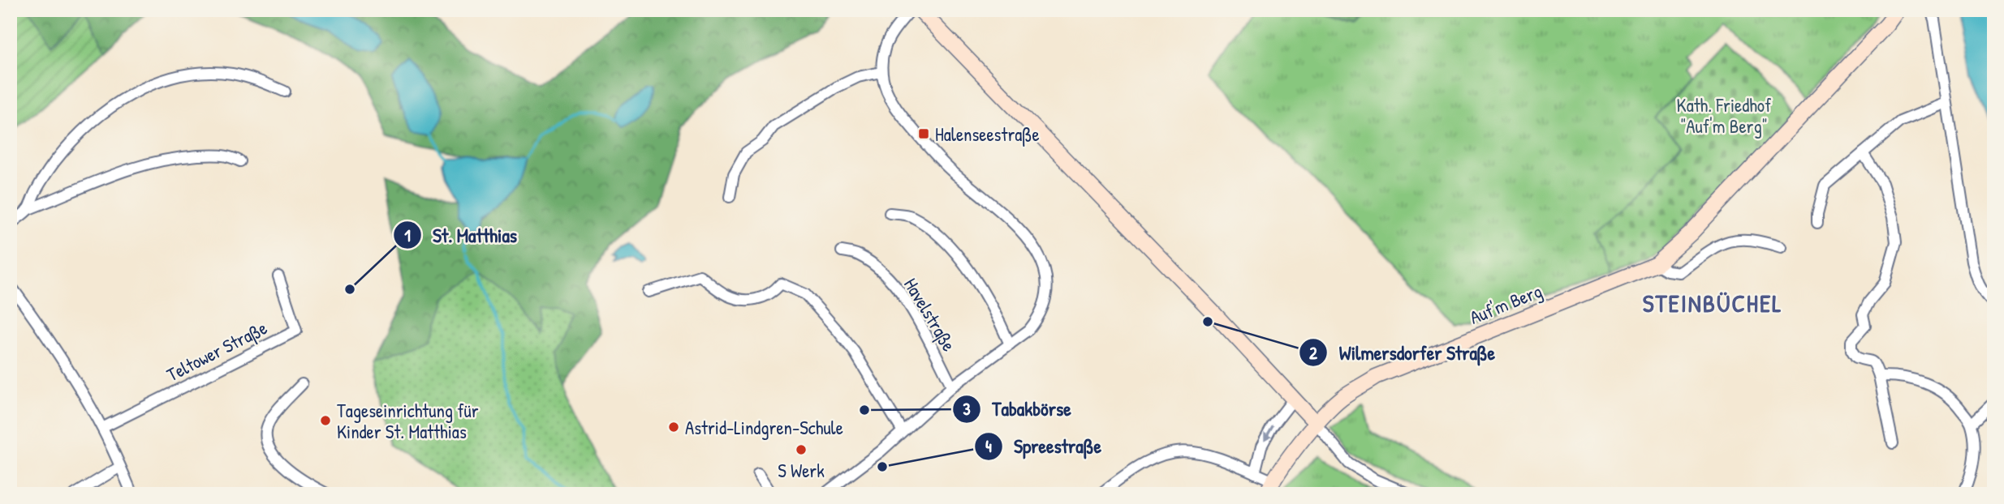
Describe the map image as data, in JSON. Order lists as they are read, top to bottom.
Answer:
{
  "streets": {
    "street": ["Auf'm Berg", "Havelstraße", "Teltower Straße"]
  },
  "districts": ["STEINBÜCHEL"],
  "parks": ["Kath. Friedhof \"Auf'm Berg\""],
  "places": {
    "transit": ["Halenseestraße"],
    "other": [
      "St. Matthias",
      "Wilmersdorfer Straße",
      "Tabakbörse",
      "Tageseinrichtung für Kinder St. Matthias",
      "Astrid-Lindgren-Schule",
      "S Werk",
      "Spreestraße"
    ]
  }
}
